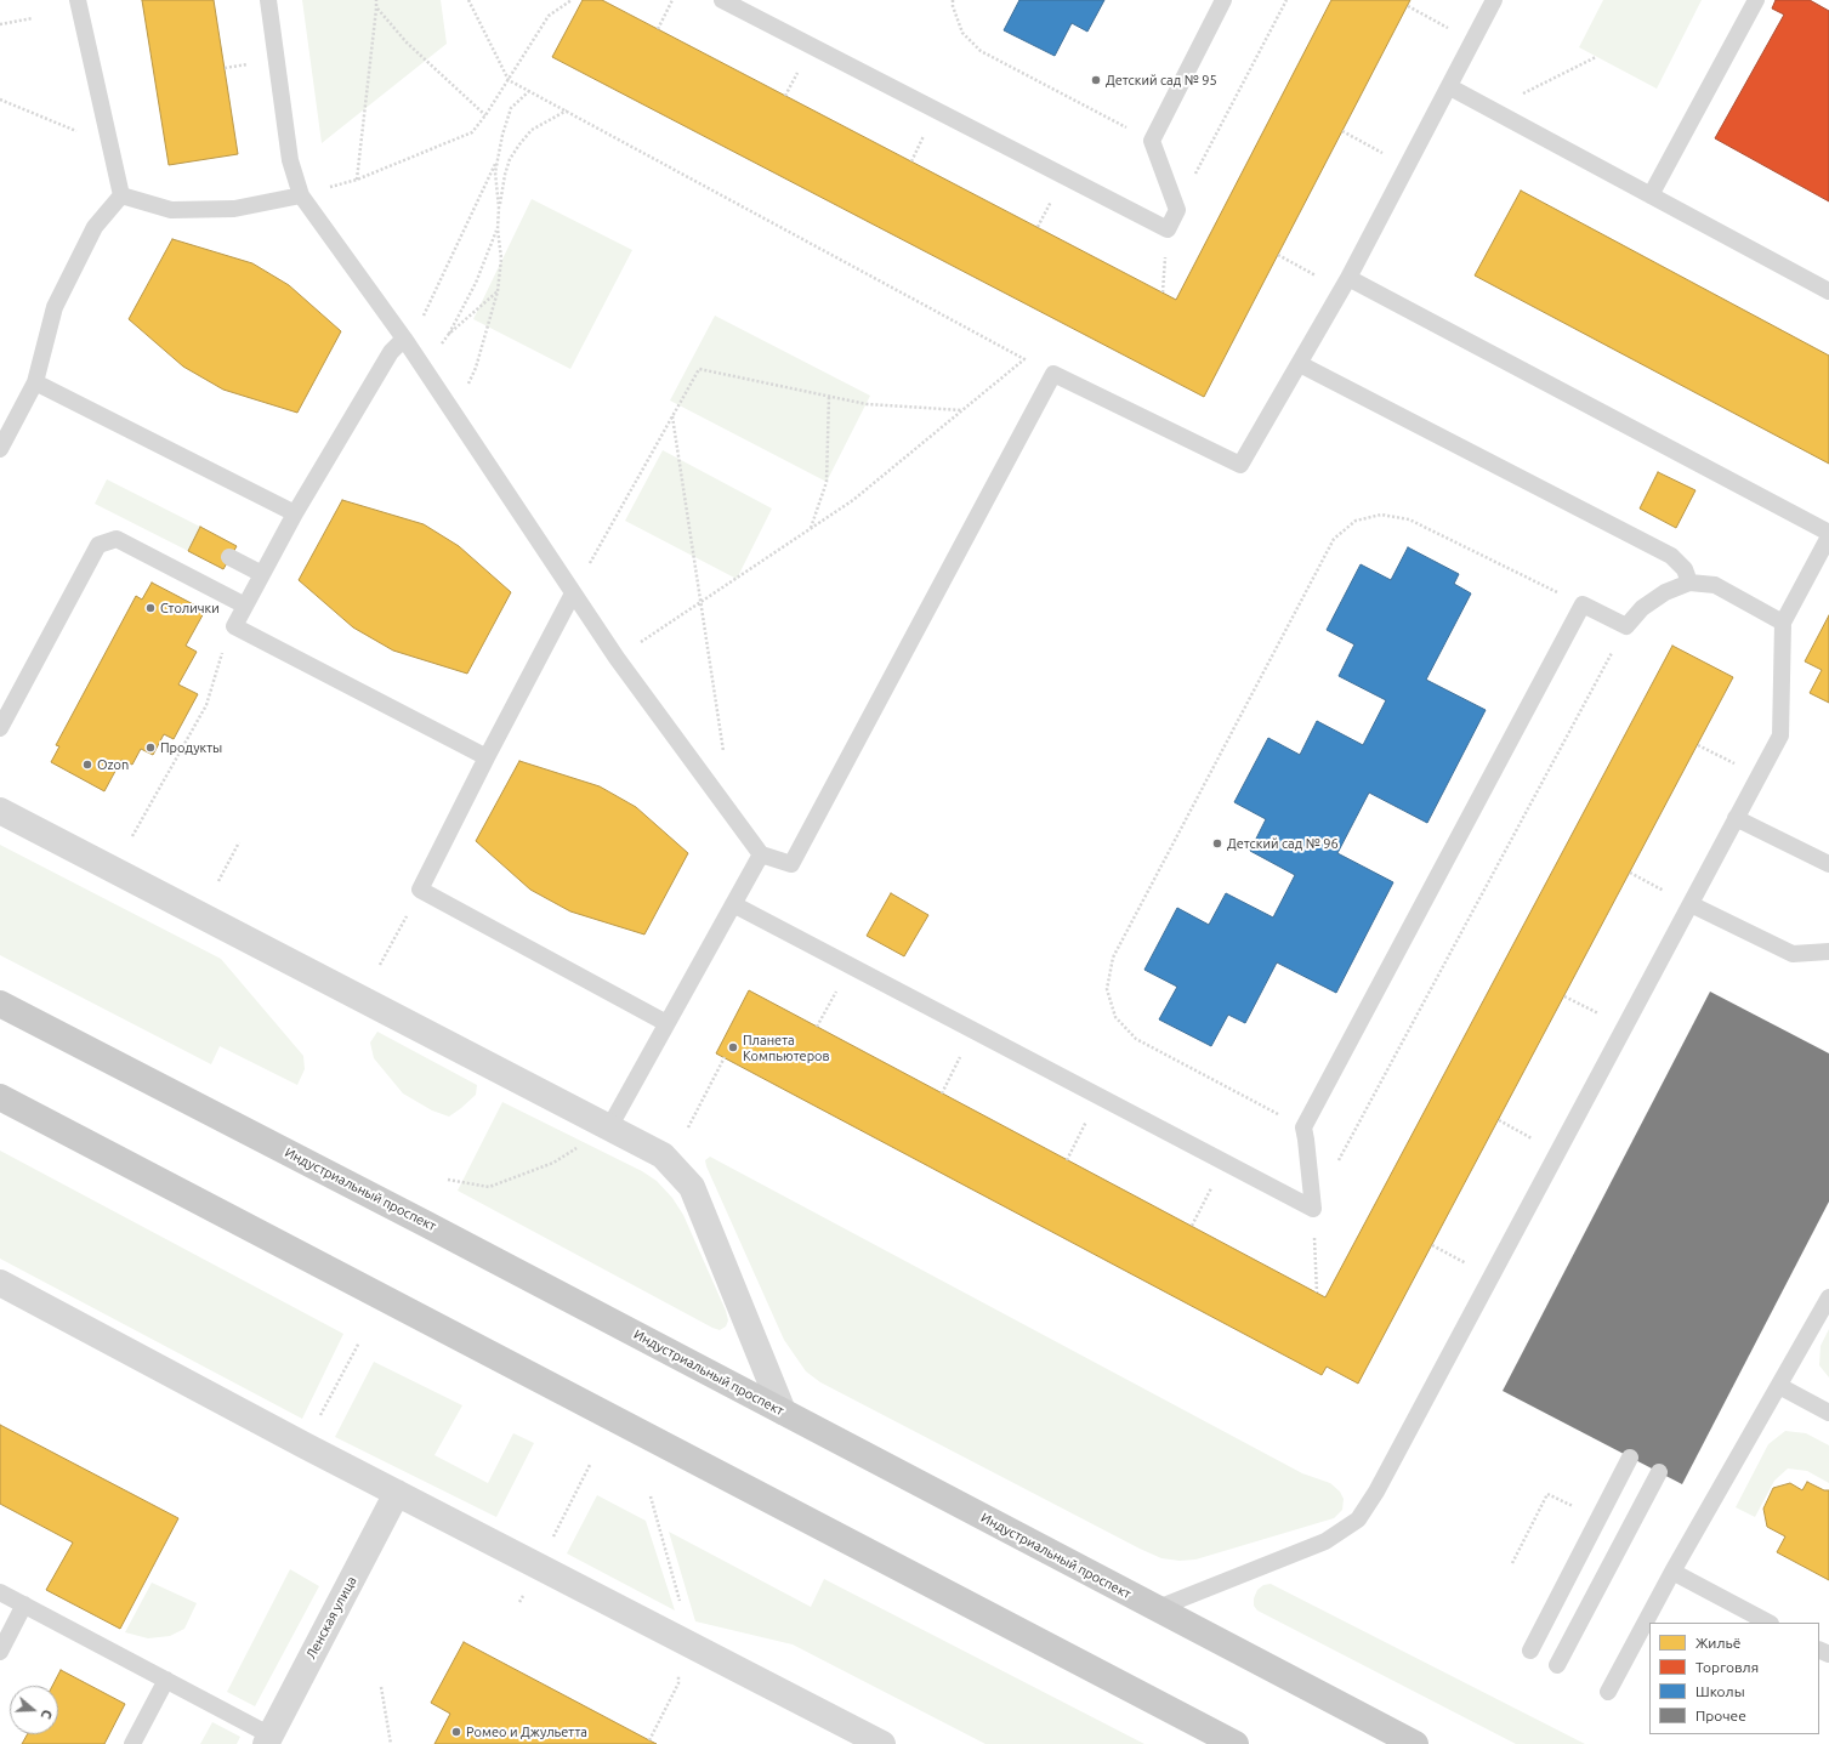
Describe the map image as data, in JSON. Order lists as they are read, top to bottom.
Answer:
{
  "streets": {
    "main road": ["Индустриальный проспект"],
    "street": ["Ленская улица"]
  },
  "places": [
    "Детский сад № 95",
    "Столички",
    "Продукты",
    "Ozon",
    "Детский сад № 96",
    "Планета Компьютеров",
    "Ромео и Джульетта"
  ],
  "legend": [
    "Жильё",
    "Торговля",
    "Школы",
    "Прочее"
  ],
  "north": "right"
}
